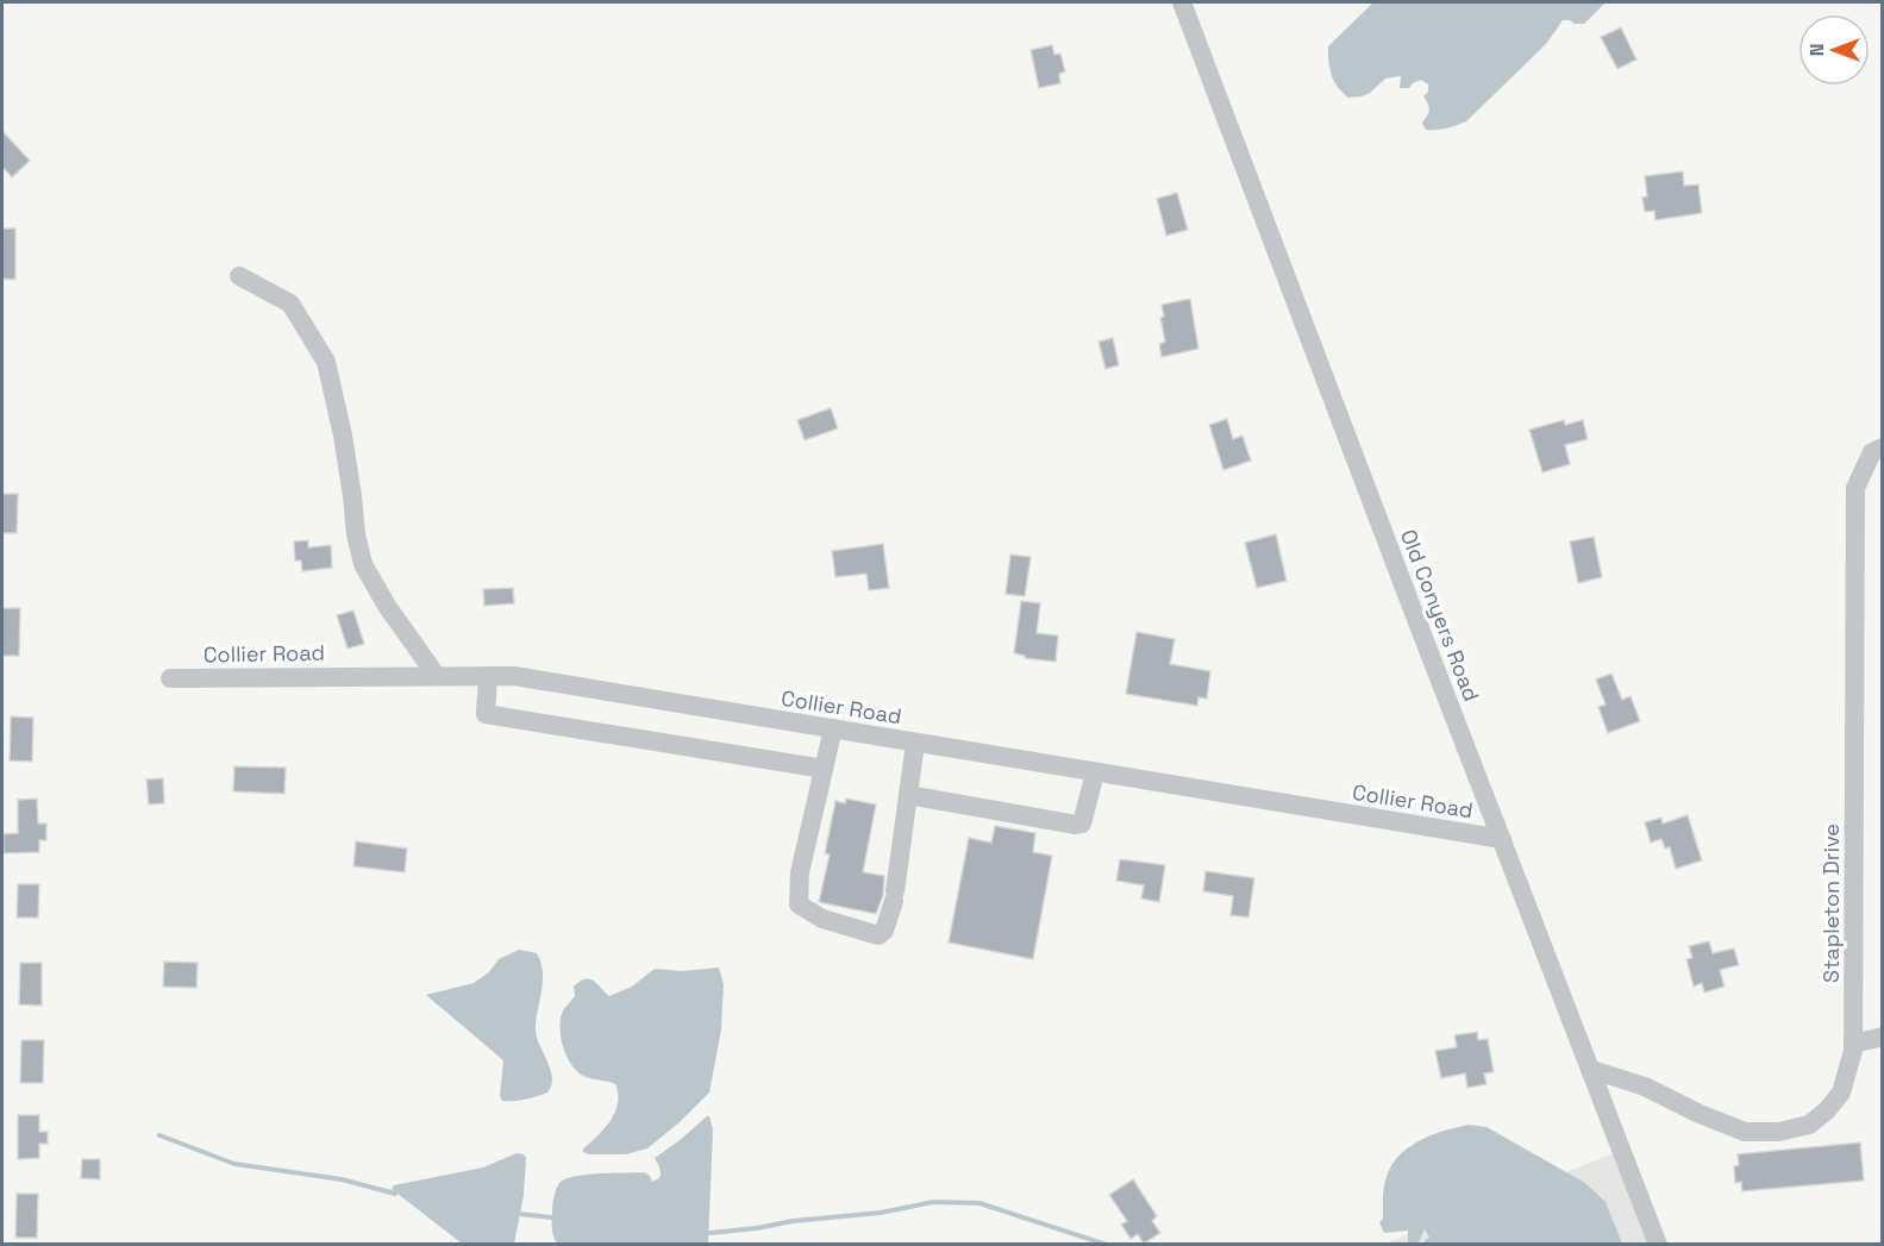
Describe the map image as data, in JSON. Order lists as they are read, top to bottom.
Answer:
{
  "streets": {
    "street": ["Old Conyers Road", "Collier Road", "Stapleton Drive"]
  },
  "crossings": [
    ["Old Conyers Road", "Collier Road"],
    ["Old Conyers Road", "Stapleton Drive"]
  ],
  "north": "left"
}
